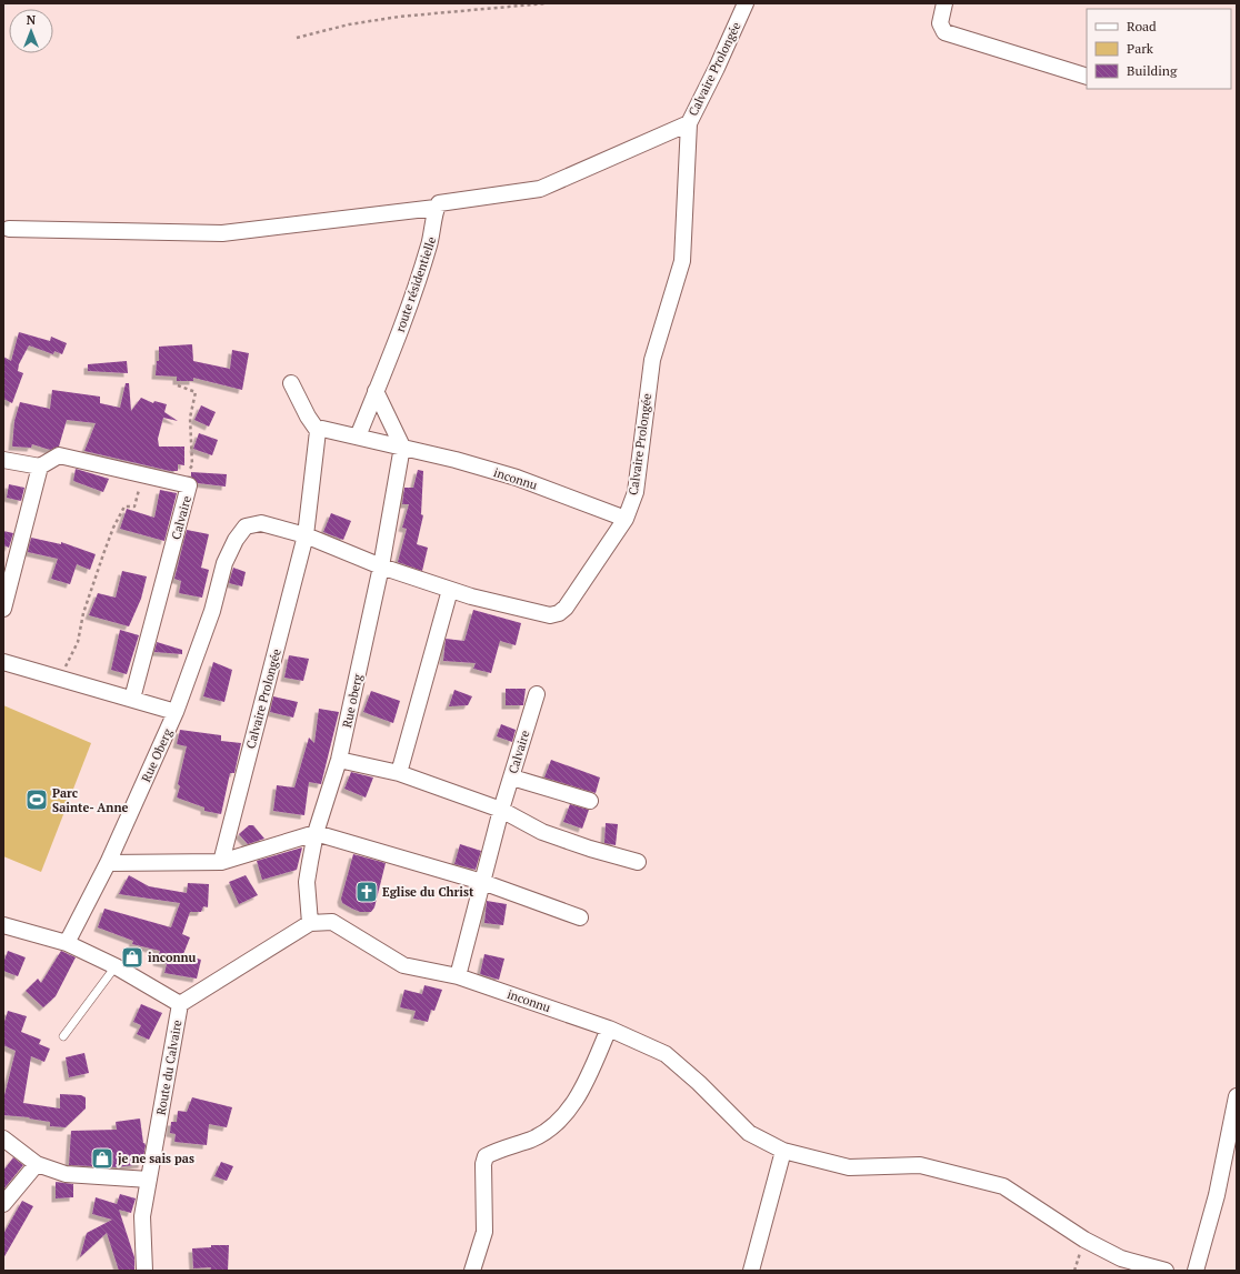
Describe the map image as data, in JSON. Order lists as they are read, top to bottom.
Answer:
{
  "streets": {
    "street": [
      "Calvaire Prolongée",
      "route résidentielle",
      "inconnu",
      "Calvaire",
      "Rue oberg",
      "Rue Oberg",
      "Route du Calvaire"
    ]
  },
  "crossings": [
    ["Calvaire Prolongée", "inconnu"],
    ["Calvaire Prolongée", "Rue oberg"],
    ["Calvaire Prolongée", "Rue Oberg"],
    ["route résidentielle", "inconnu"],
    ["inconnu", "Route du Calvaire"],
    ["Rue Oberg", "Route du Calvaire"]
  ],
  "places": {
    "sports": ["Parc Sainte- Anne"],
    "church": ["Eglise du Christ"],
    "shop": ["inconnu", "je ne sais pas"]
  },
  "legend": ["Road", "Park", "Building"],
  "north": "top"
}
